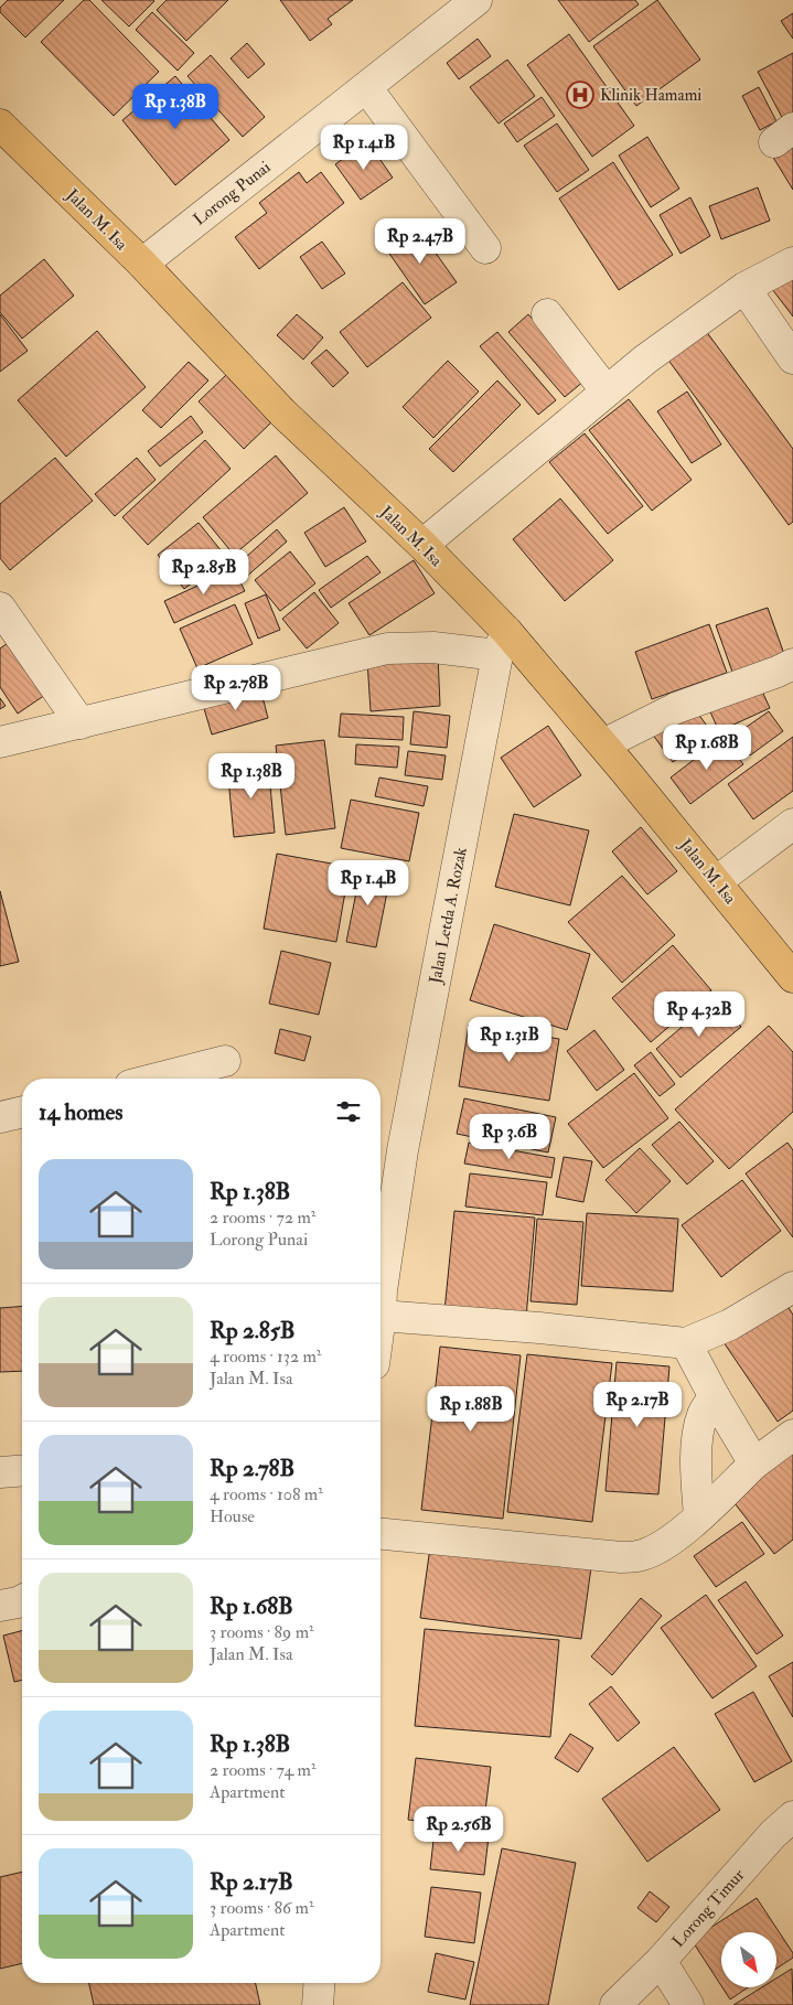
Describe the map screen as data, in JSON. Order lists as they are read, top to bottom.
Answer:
{
  "streets": {
    "main road": ["Jalan M. Isa"],
    "street": ["Lorong Punai", "Jalan Letda A. Rozak", "Lorong Timur"]
  },
  "crossings": [
    ["Lorong Punai", "Jalan M. Isa"],
    ["Jalan M. Isa", "Jalan Letda A. Rozak"]
  ],
  "places": {
    "hospital": ["Klinik Hamami"]
  },
  "north": "bottom right",
  "page": {
    "price": [
      "Rp 1.38B",
      "Rp 1.41B",
      "Rp 2.47B",
      "Rp 2.85B",
      "Rp 2.78B",
      "Rp 1.68B",
      "Rp 1.38B",
      "Rp 1.4B",
      "Rp 4.32B",
      "Rp 1.31B",
      "Rp 3.6B",
      "Rp 2.17B",
      "Rp 1.88B",
      "Rp 2.56B"
    ],
    "heading": "14 homes",
    "list": [
      {
        "name": "Rp 1.38B",
        "note": "2 rooms · 72 m² · Lorong Punai"
      },
      {
        "name": "Rp 2.85B",
        "note": "4 rooms · 132 m² · Jalan M. Isa"
      },
      {
        "name": "Rp 2.78B",
        "note": "4 rooms · 108 m² · House"
      },
      {
        "name": "Rp 1.68B",
        "note": "3 rooms · 89 m² · Jalan M. Isa"
      },
      {
        "name": "Rp 1.38B",
        "note": "2 rooms · 74 m² · Apartment"
      },
      {
        "name": "Rp 2.17B",
        "note": "3 rooms · 86 m² · Apartment"
      }
    ]
  }
}
